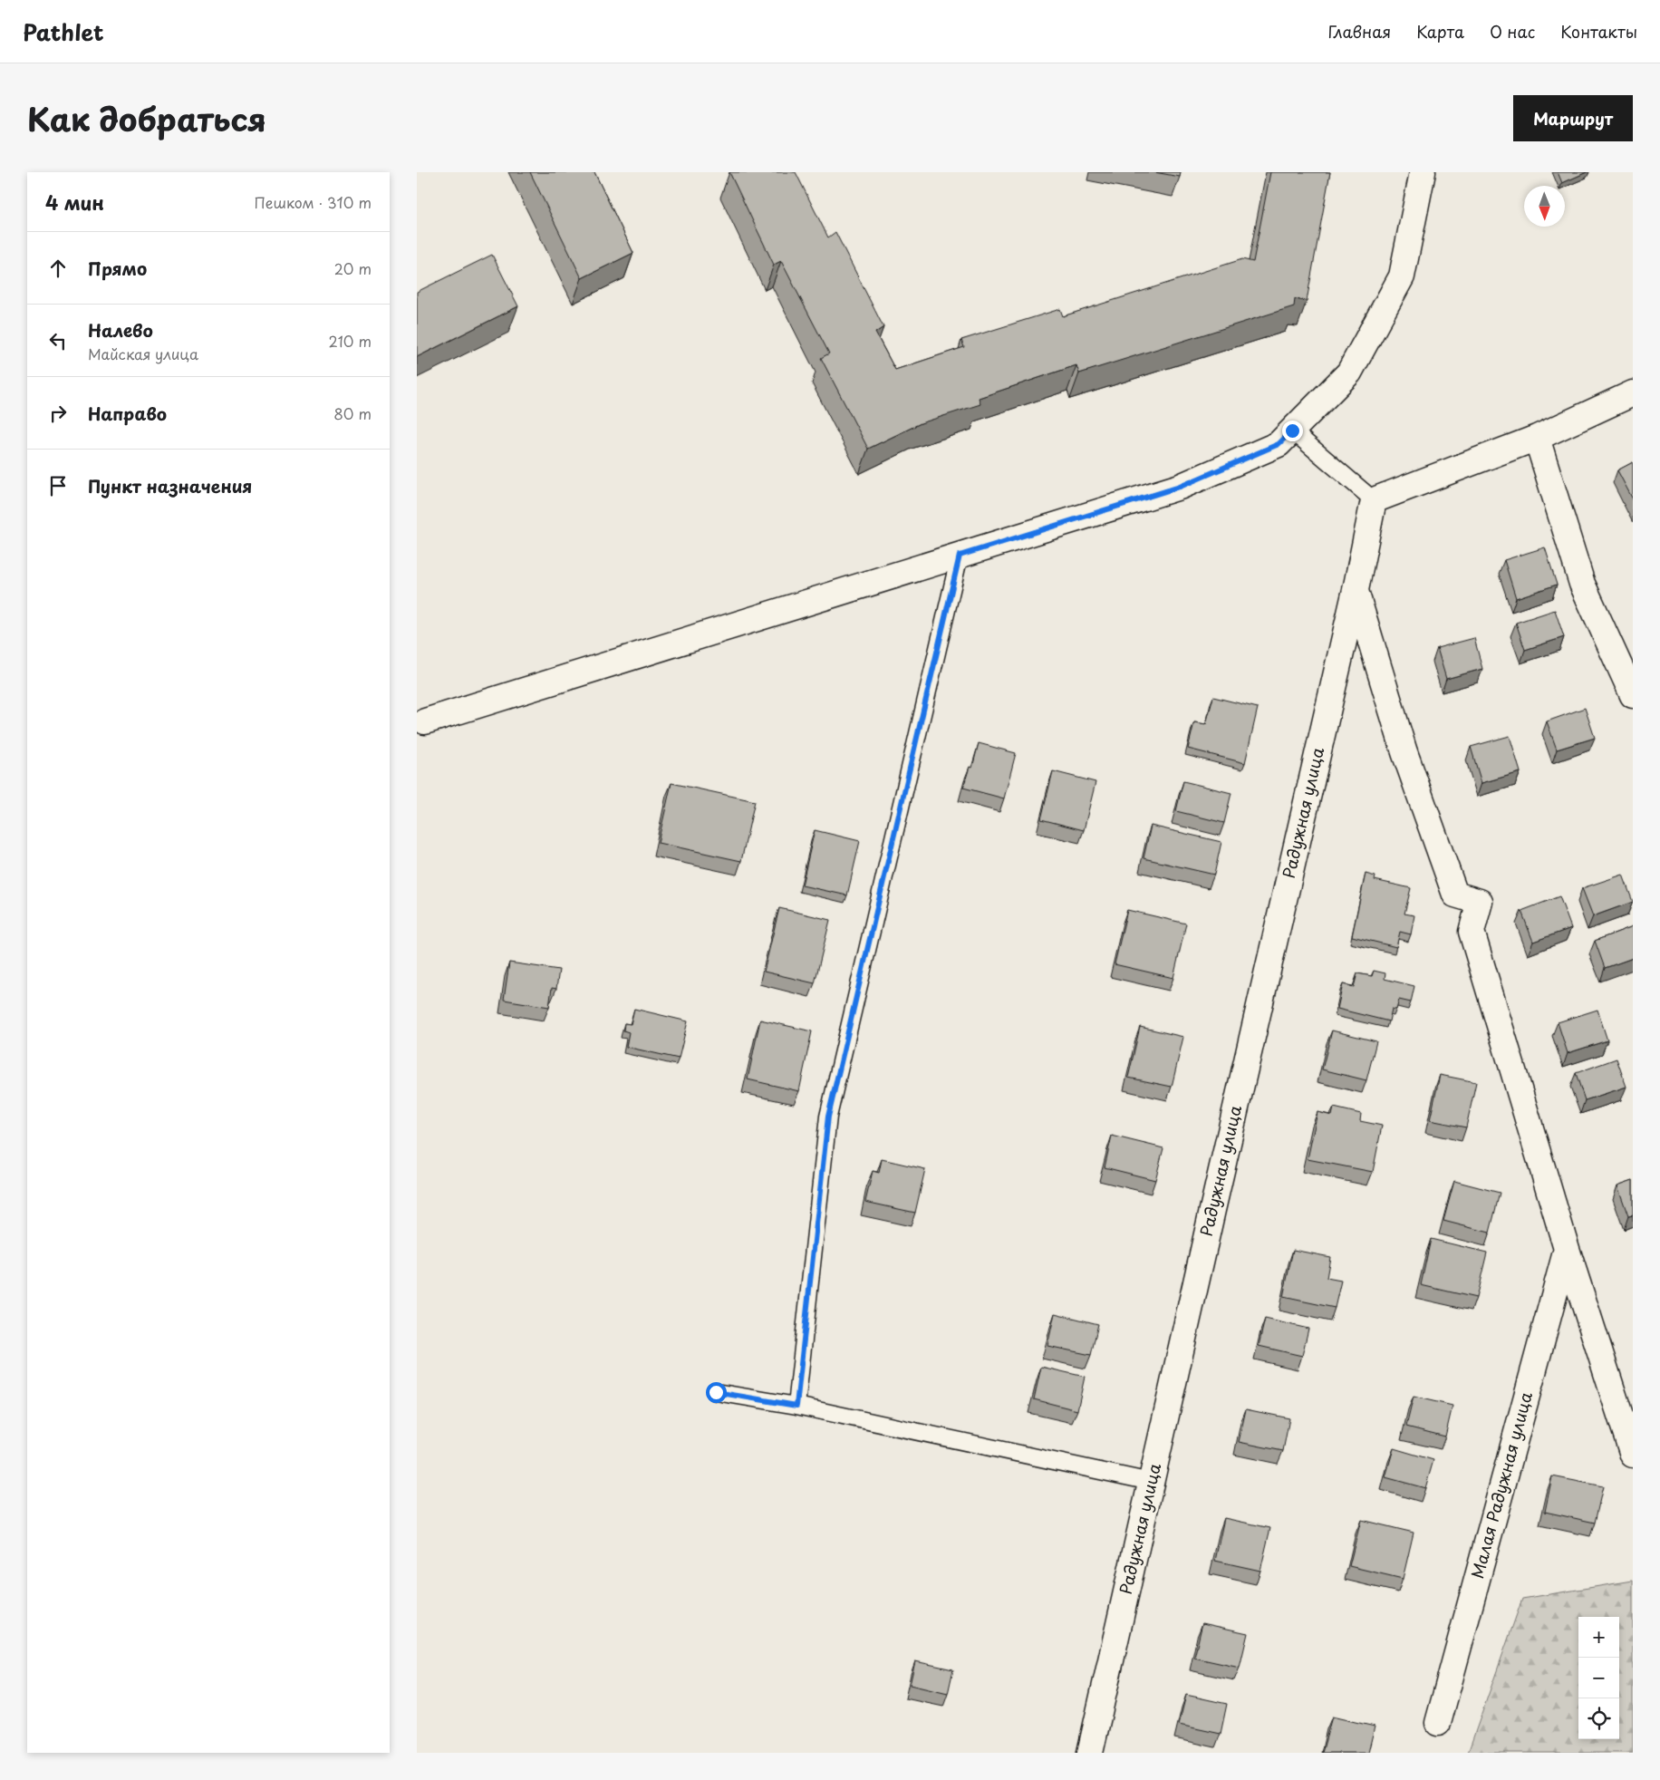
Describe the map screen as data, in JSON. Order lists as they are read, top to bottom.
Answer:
{
  "streets": {
    "street": ["Радужная улица", "Малая Радужная улица"]
  },
  "north": "bottom",
  "page": {
    "header": "Pathlet",
    "nav": [
      "Главная",
      "Карта",
      "О нас",
      "Контакты"
    ],
    "title": "Как добраться",
    "buttons": "Маршрут",
    "heading": ["4 мин", "Пешком · 310 m"],
    "list": [
      ["Прямо", "20 m"],
      ["Налево", "Майская улица", "210 m"],
      ["Направо", "80 m"],
      "Пункт назначения"
    ],
    "map_buttons": ["+", "−"]
  }
}
